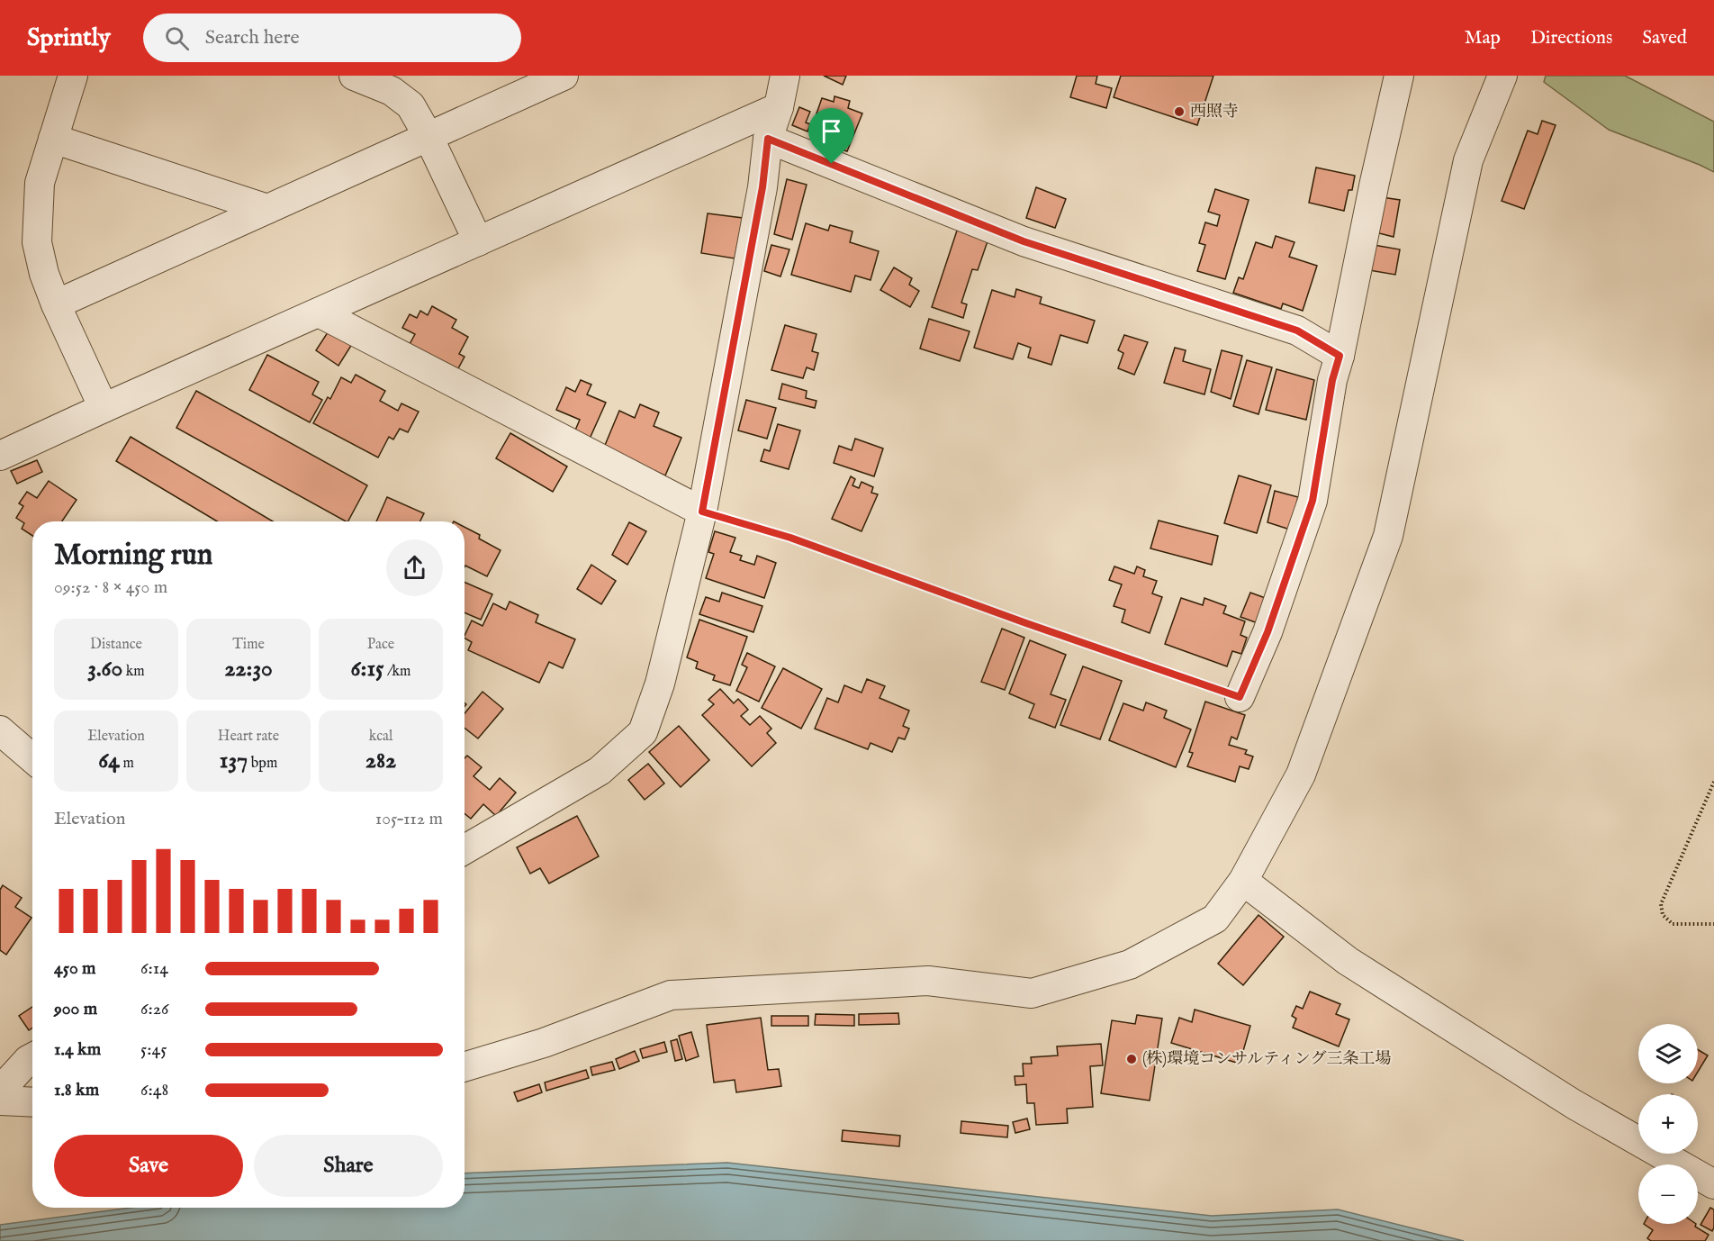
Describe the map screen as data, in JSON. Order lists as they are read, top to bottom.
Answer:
{
  "places": ["西照寺", "(株)環境コンサルティング三条工場"],
  "page": {
    "header": "Sprintly",
    "search": "Search here",
    "nav": ["Map", "Directions", "Saved"],
    "heading": ["Morning run", "09:52 · 8 × 450 m"],
    "stats": [
      ["Distance", "3.60 km"],
      ["Time", "22:30"],
      ["Pace", "6:15 /km"],
      ["Elevation", "64 m"],
      ["Heart rate", "137 bpm"],
      ["kcal", "282"]
    ],
    "chart": ["Elevation", "105–112 m"],
    "list": [
      {
        "name": "450 m",
        "note": "6:14"
      },
      {
        "name": "900 m",
        "note": "6:26"
      },
      {
        "name": "1.4 km",
        "note": "5:45"
      },
      {
        "name": "1.8 km",
        "note": "6:48"
      }
    ],
    "map_buttons": ["+", "−"],
    "buttons": ["Save", "Share"]
  }
}
